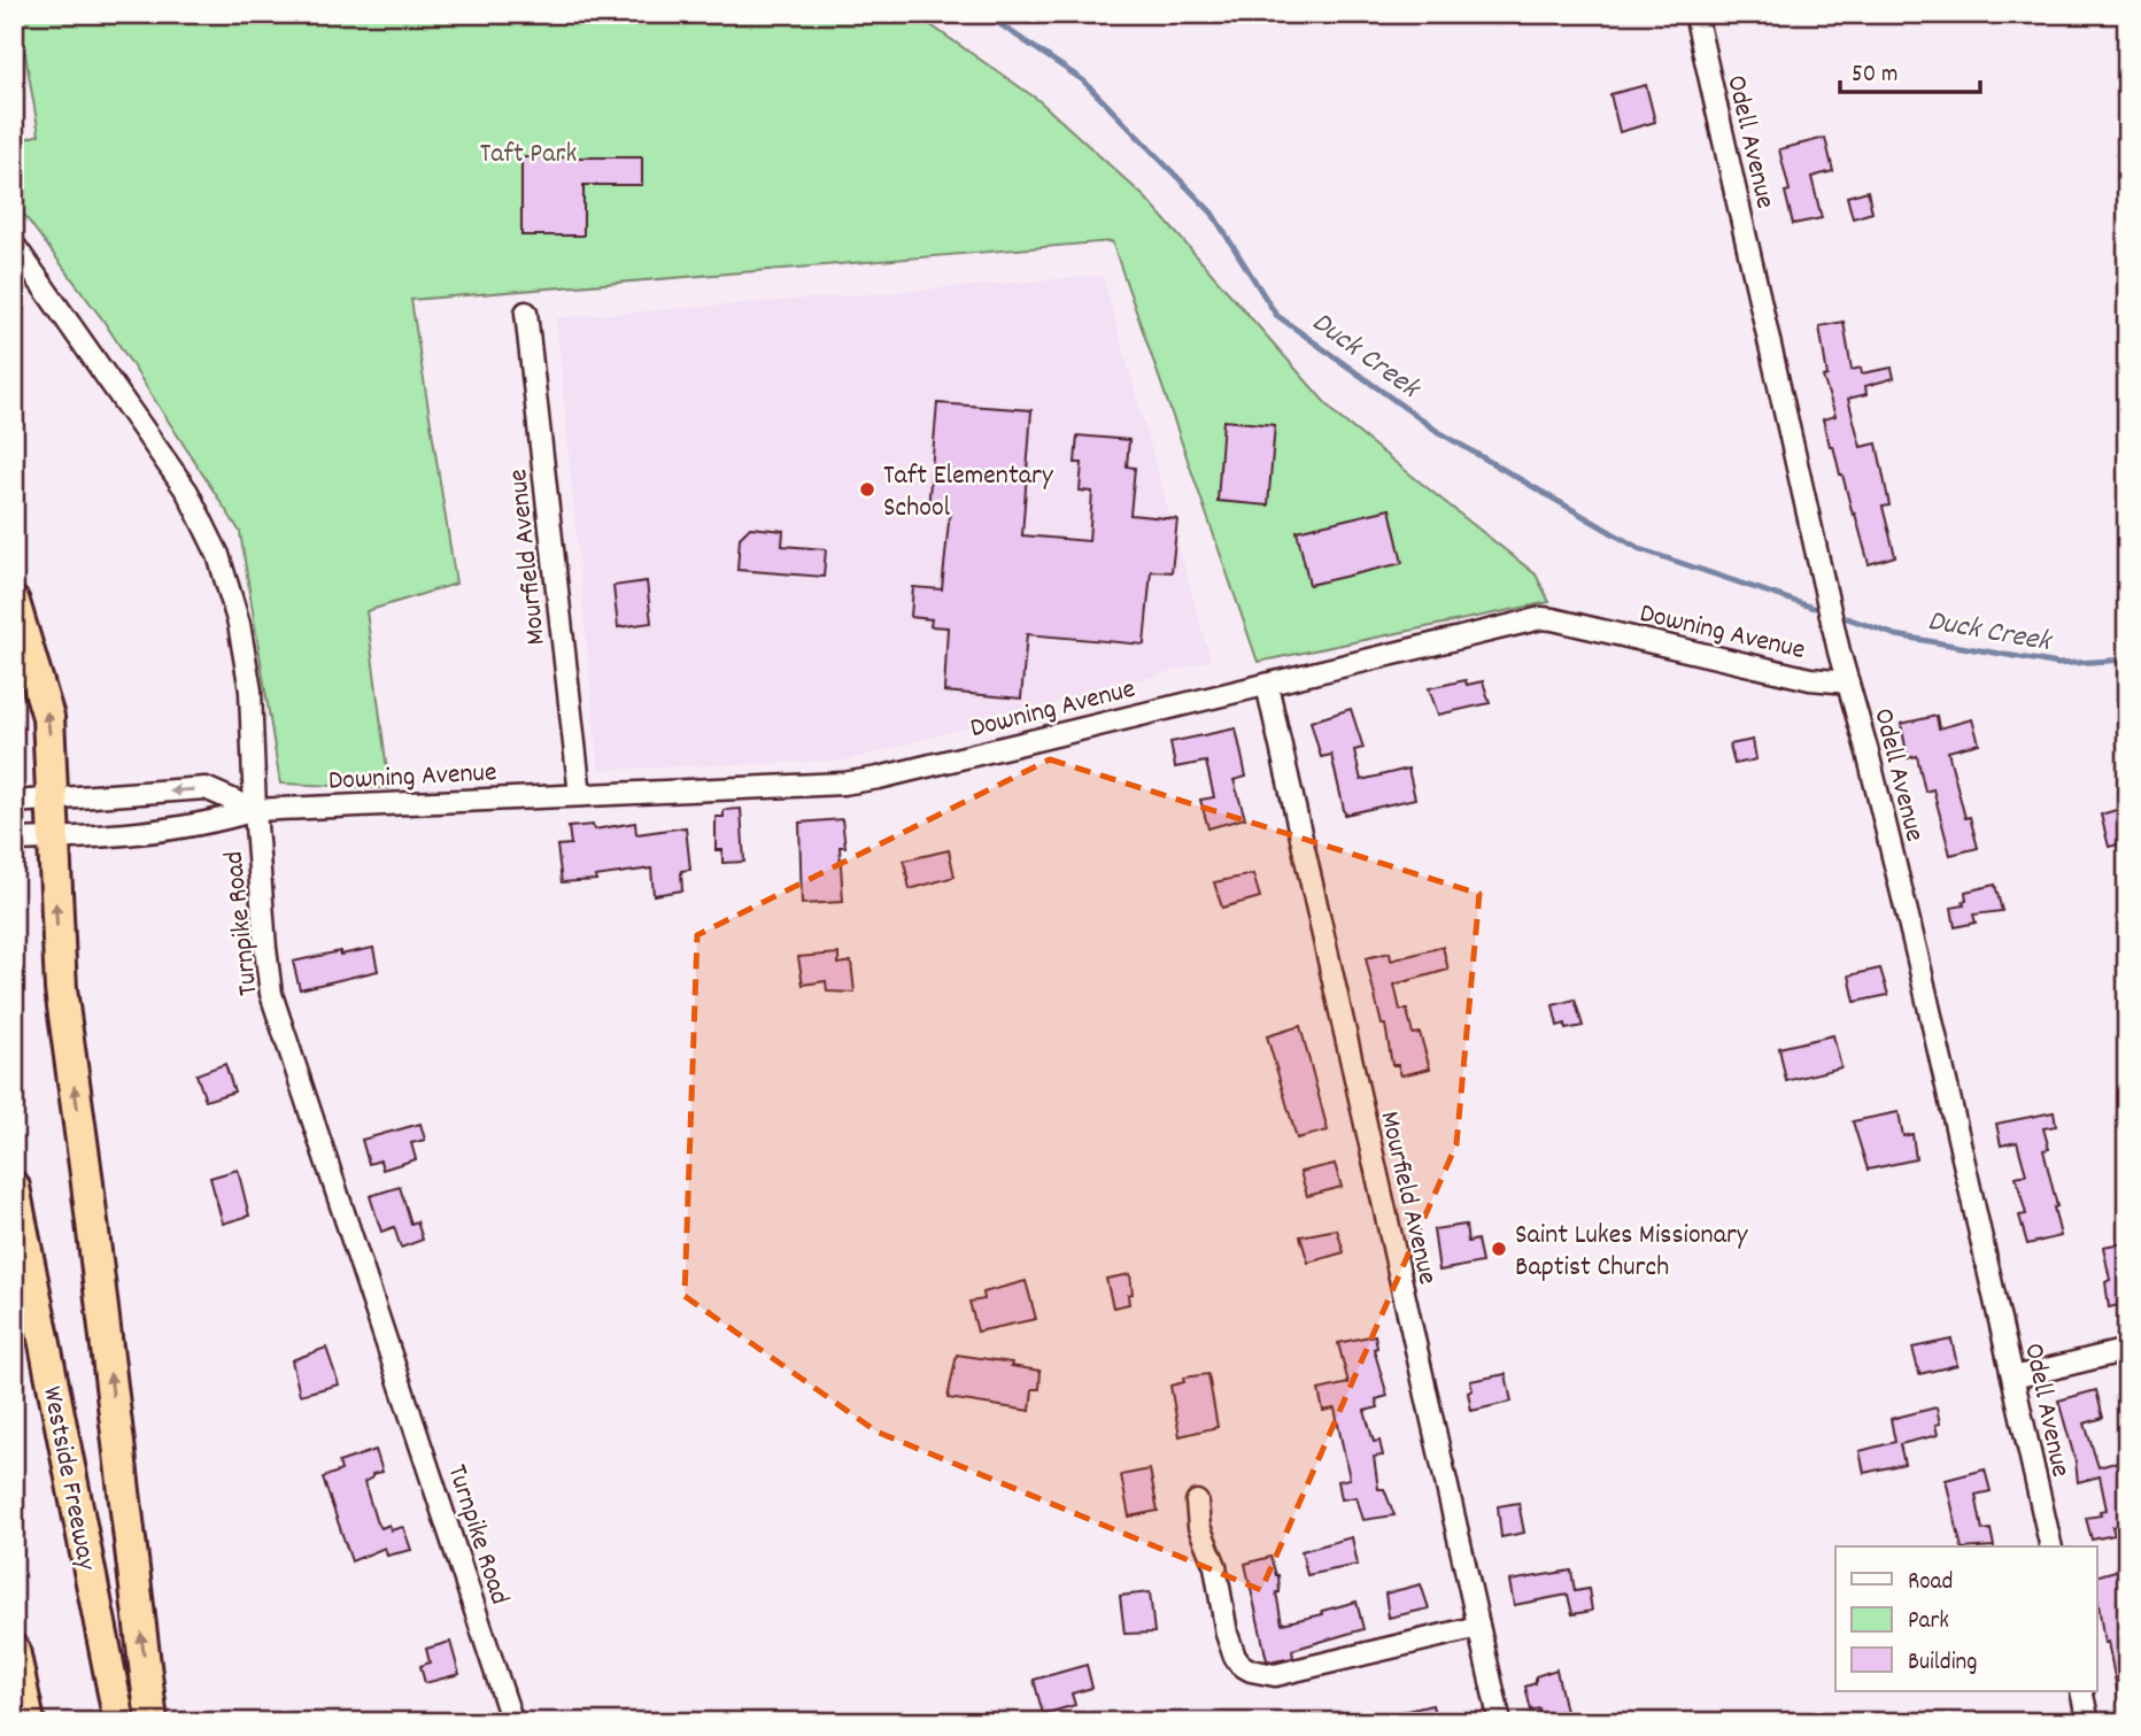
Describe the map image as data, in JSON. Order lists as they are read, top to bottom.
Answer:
{
  "streets": {
    "highway": ["Westside Freeway"],
    "street": [
      "Odell Avenue",
      "Mourfield Avenue",
      "Downing Avenue",
      "Turnpike Road"
    ]
  },
  "crossings": [
    ["Odell Avenue", "Downing Avenue"],
    ["Mourfield Avenue", "Downing Avenue"],
    ["Downing Avenue", "Turnpike Road"]
  ],
  "water": ["Duck Creek"],
  "parks": ["Taft Park"],
  "places": ["Taft Elementary School", "Saint Lukes Missionary Baptist Church"],
  "legend": ["Road", "Park", "Building"],
  "scale_bar": "50 m"
}
